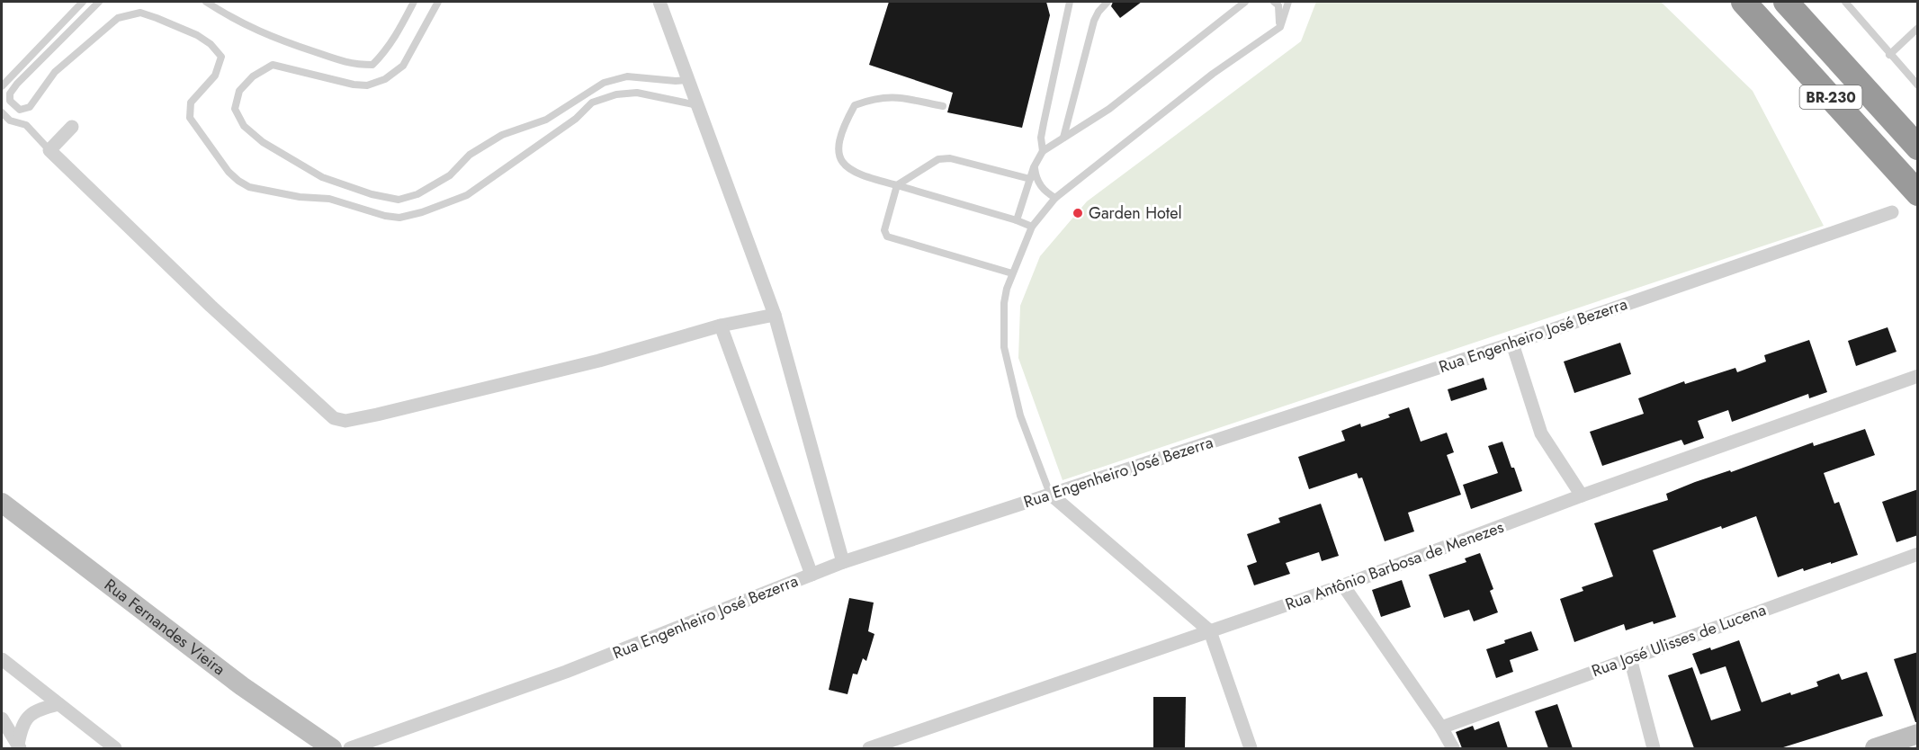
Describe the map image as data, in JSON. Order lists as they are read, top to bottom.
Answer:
{
  "streets": {
    "highway": ["BR-230"],
    "street": [
      "Rua Engenheiro José Bezerra",
      "Rua Antônio Barbosa de Menezes",
      "Rua Fernandes Vieira",
      "Rua José Ulisses de Lucena"
    ]
  },
  "places": ["Garden Hotel"]
}
